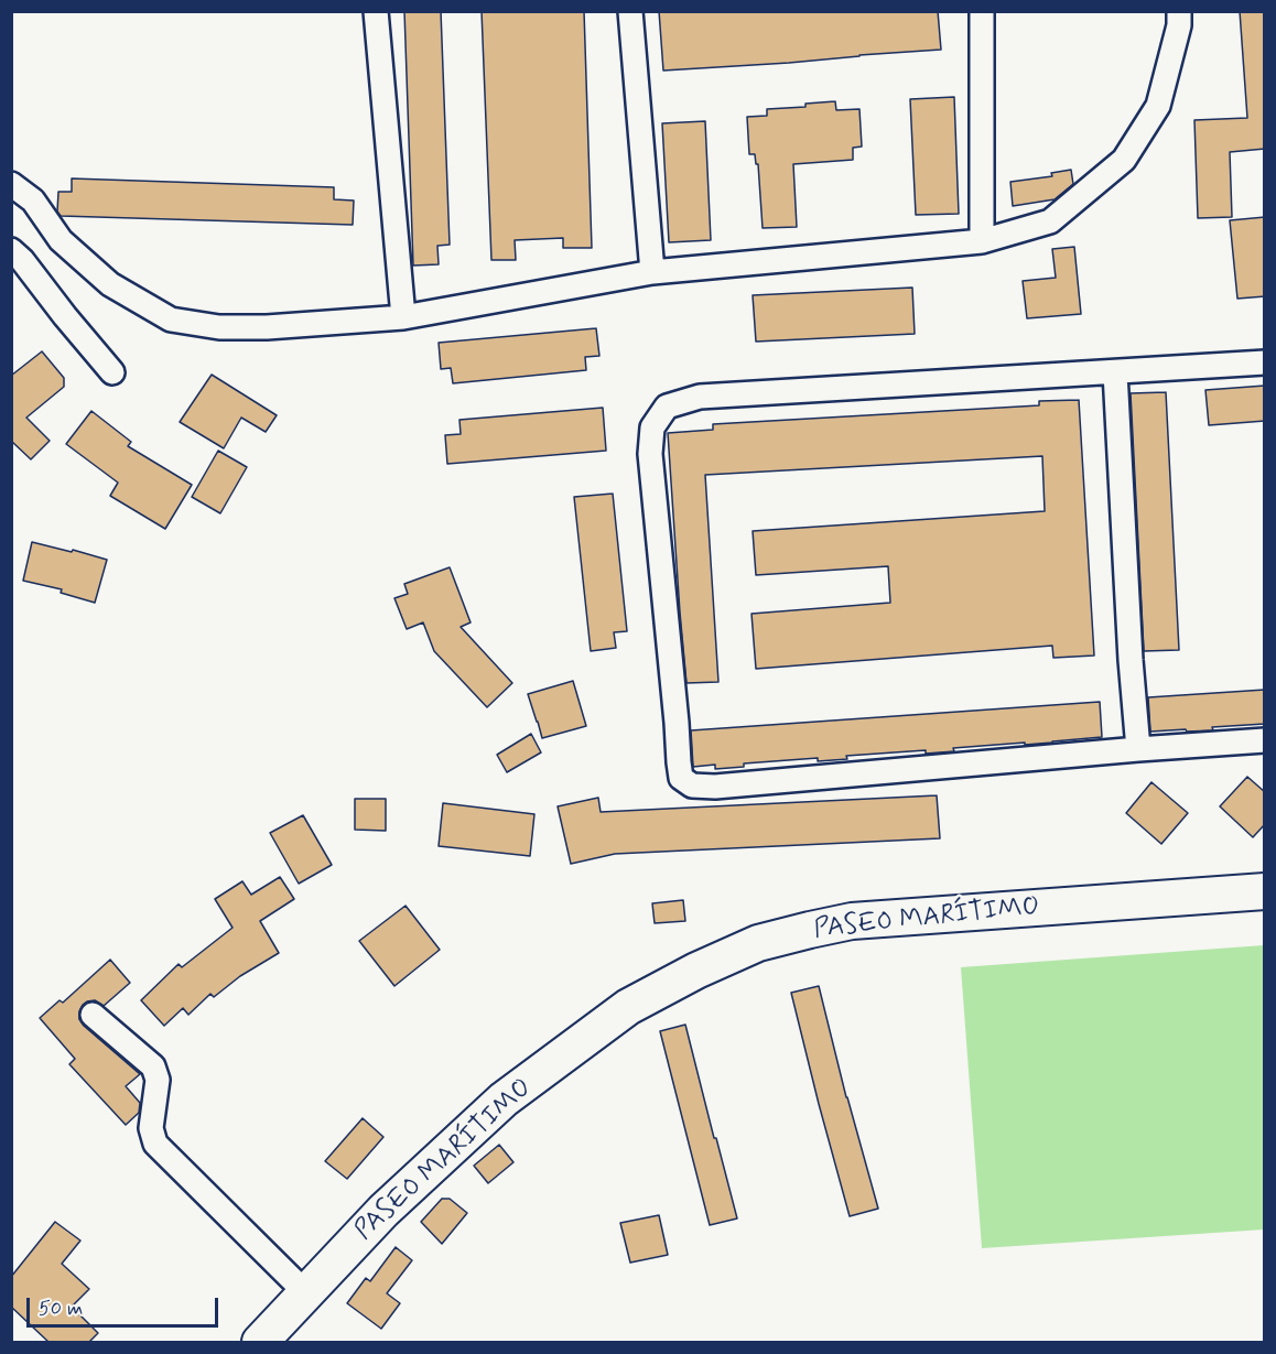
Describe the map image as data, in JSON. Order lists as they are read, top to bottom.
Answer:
{
  "streets": {
    "main road": ["PASEO MARÍTIMO"]
  },
  "scale_bar": "50 m"
}
